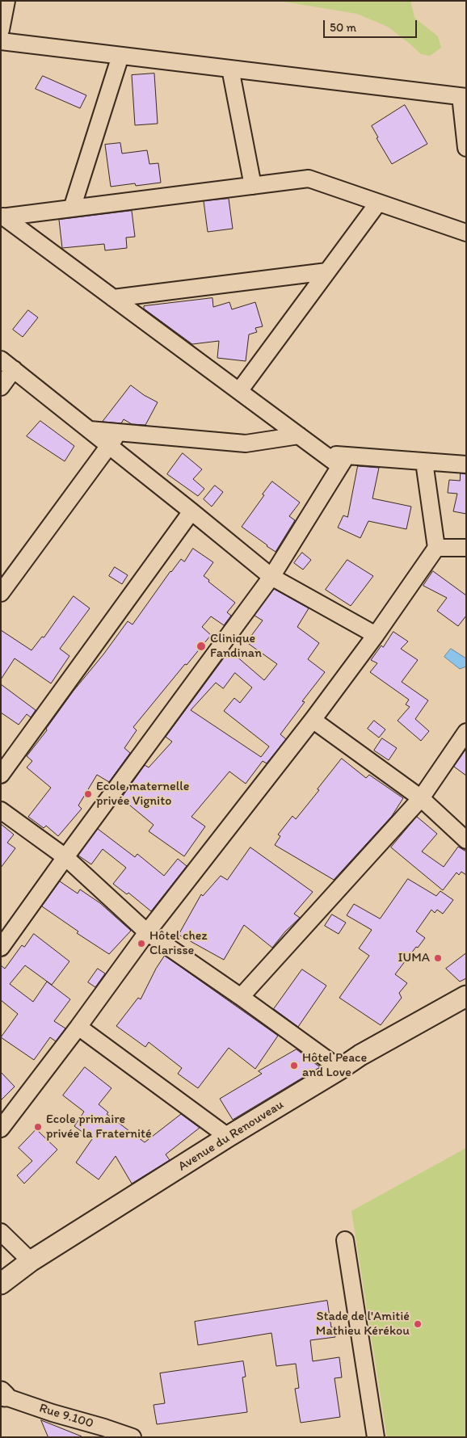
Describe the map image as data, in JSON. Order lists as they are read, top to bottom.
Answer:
{
  "streets": {
    "main road": ["Avenue du Renouveau"],
    "street": ["Rue 9.100"]
  },
  "places": [
    "Clinique Fandinan",
    "Ecole maternelle privée Vignito",
    "Hôtel chez Clarisse",
    "IUMA",
    "Hôtel Peace and Love",
    "Ecole primaire privée la Fraternité",
    "Stade de l'Amitié Mathieu Kérékou"
  ],
  "scale_bar": "50 m"
}
